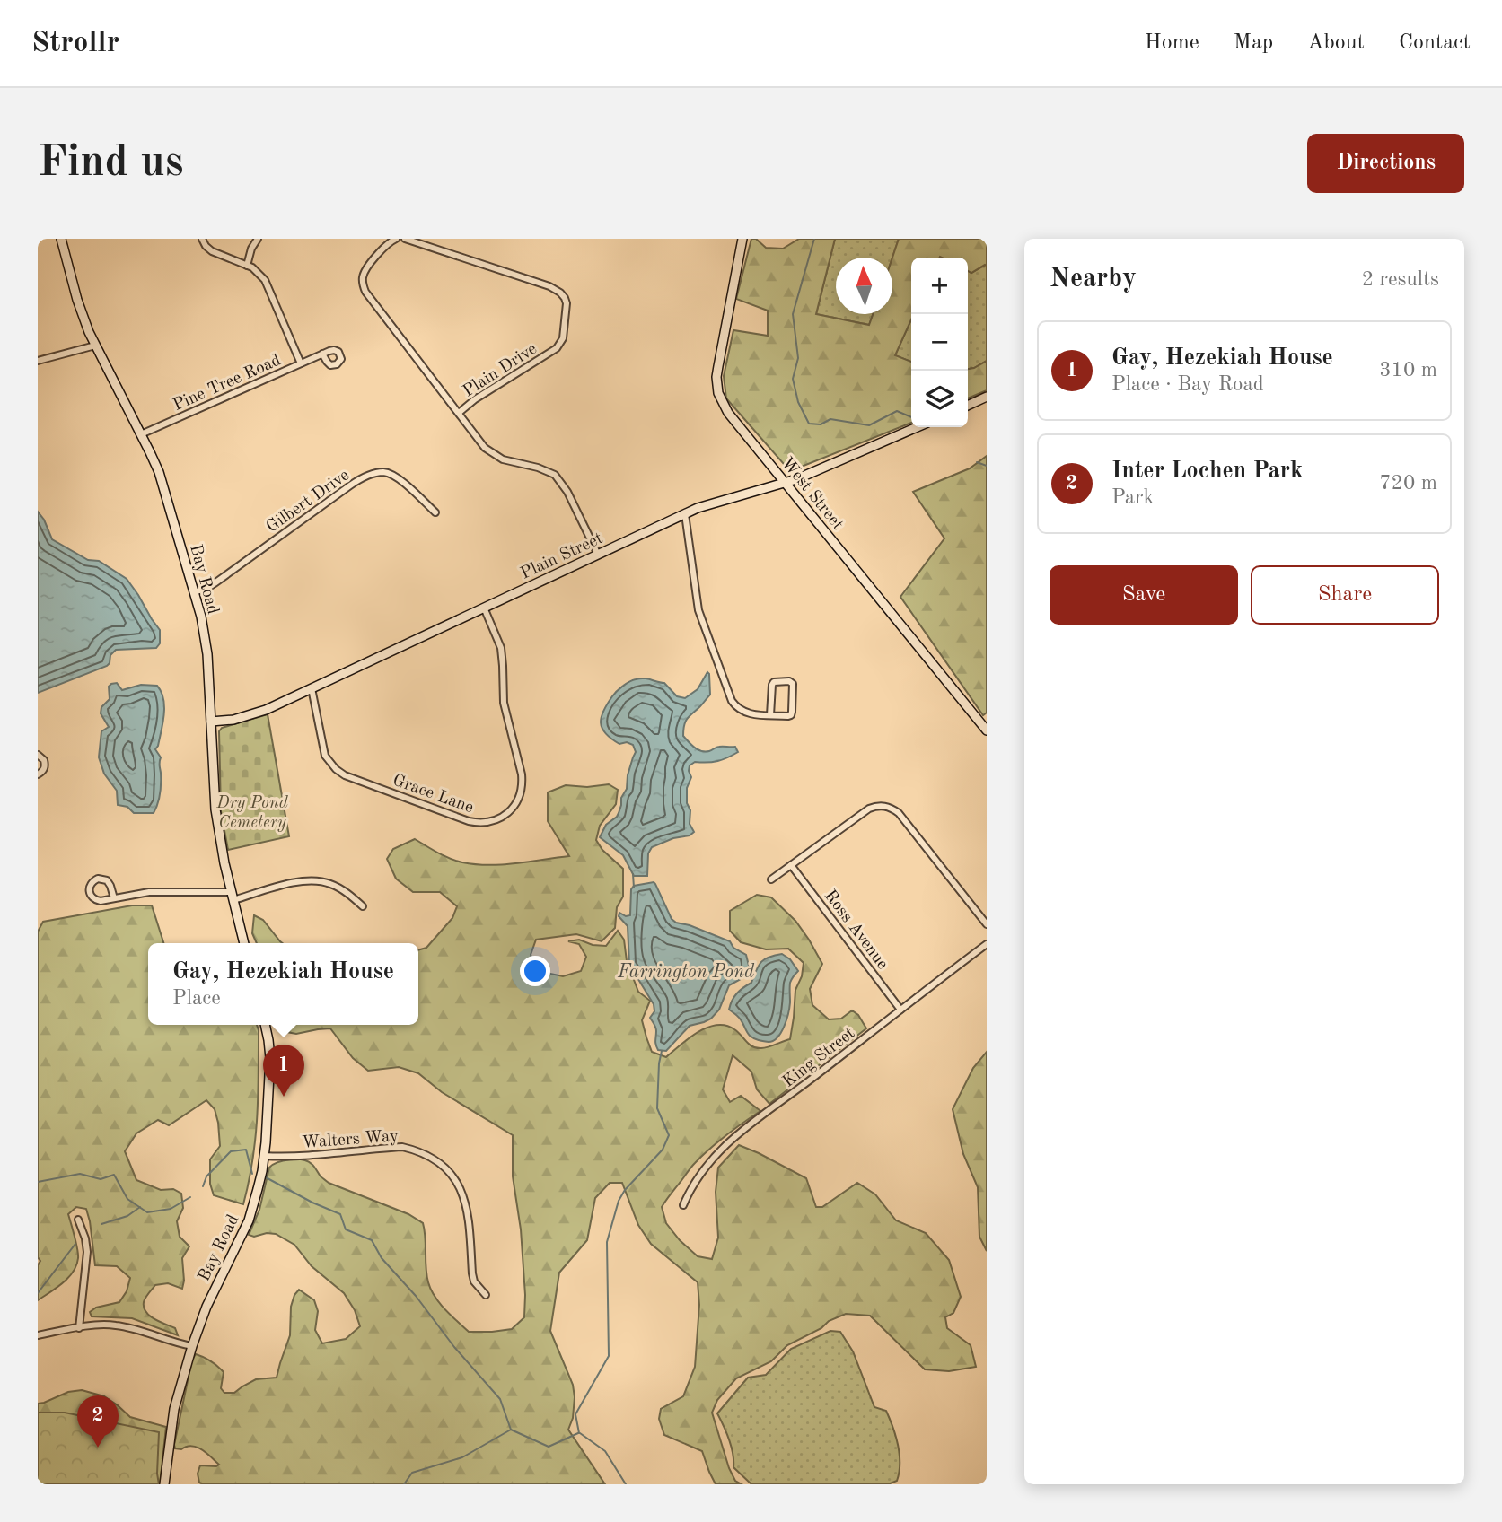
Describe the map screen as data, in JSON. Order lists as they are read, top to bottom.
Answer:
{
  "streets": {
    "street": [
      "Plain Drive",
      "Pine Tree Road",
      "West Street",
      "Gilbert Drive",
      "Plain Street",
      "Bay Road",
      "Grace Lane",
      "Ross Avenue",
      "King Street",
      "Walters Way"
    ]
  },
  "crossings": [
    ["Plain Drive", "Plain Street"],
    ["Pine Tree Road", "Bay Road"],
    ["West Street", "Plain Street"],
    ["Gilbert Drive", "Bay Road"],
    ["Plain Street", "Bay Road"],
    ["Plain Street", "Grace Lane"],
    ["Bay Road", "Walters Way"],
    ["Ross Avenue", "King Street"]
  ],
  "water": ["Farrington Pond"],
  "parks": ["Dry Pond Cemetery"],
  "north": "top",
  "page": {
    "header": "Strollr",
    "nav": [
      "Home",
      "Map",
      "About",
      "Contact"
    ],
    "buttons": [
      "Directions",
      ["Save", "Share"]
    ],
    "title": "Find us",
    "heading": ["Nearby", "2 results"],
    "map_buttons": ["+", "−"],
    "list": [
      {
        "mark": "1",
        "name": "Gay, Hezekiah House",
        "note": "Place · Bay Road",
        "value": "310 m"
      },
      {
        "mark": "2",
        "name": "Inter Lochen Park",
        "note": "Park",
        "value": "720 m"
      }
    ],
    "popup": ["Gay, Hezekiah House", "Place"],
    "pins": ["1", "2"]
  }
}
